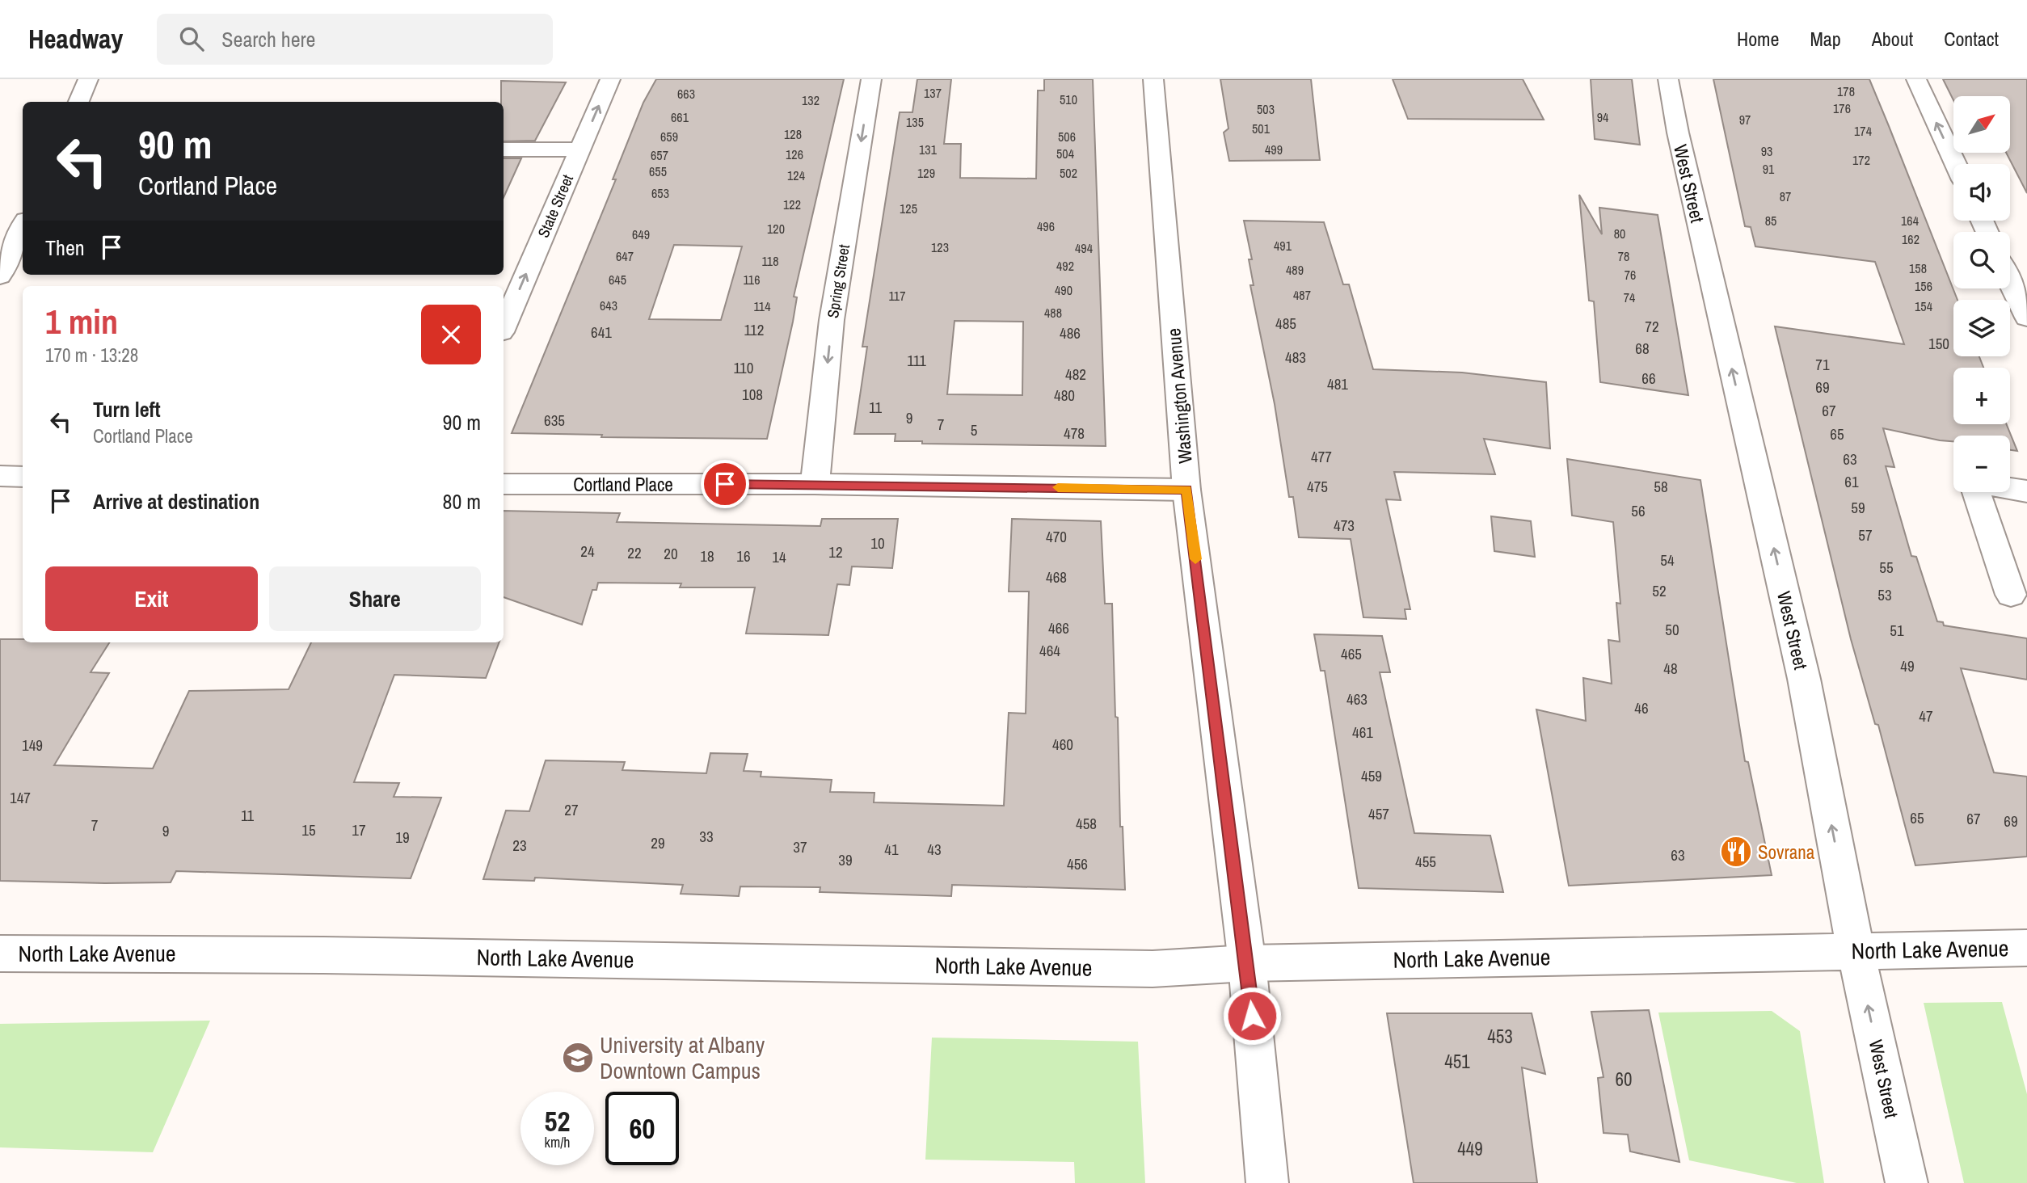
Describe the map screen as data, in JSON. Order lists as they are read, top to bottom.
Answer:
{
  "streets": {
    "street": [
      "West Street",
      "State Street",
      "Spring Street",
      "Washington Avenue",
      "Cortland Place",
      "North Lake Avenue"
    ]
  },
  "crossings": [
    ["West Street", "North Lake Avenue"],
    ["Spring Street", "Cortland Place"],
    ["Washington Avenue", "Cortland Place"],
    ["Washington Avenue", "North Lake Avenue"]
  ],
  "one_way": ["West Street", "State Street", "Spring Street"],
  "places": {
    "restaurant": ["Sovrana"],
    "school or university": ["University at Albany Downtown Campus"]
  },
  "house_numbers": [
    "178",
    "137",
    "663",
    "510",
    "132",
    "176",
    "503",
    "661",
    "94",
    "97",
    "135",
    "501",
    "174",
    "128",
    "659",
    "506",
    "131",
    "499",
    "93",
    "504",
    "126",
    "657",
    "172",
    "91",
    "655",
    "129",
    "502",
    "124",
    "653",
    "87",
    "122",
    "125",
    "85",
    "164",
    "496",
    "120",
    "80",
    "649",
    "162",
    "491",
    "123",
    "494",
    "647",
    "78",
    "118",
    "492",
    "158",
    "489",
    "76",
    "645",
    "116",
    "156",
    "490",
    "487",
    "117",
    "74",
    "643",
    "114",
    "154",
    "488",
    "485",
    "72",
    "112",
    "641",
    "486",
    "150",
    "68",
    "483",
    "111",
    "71",
    "110",
    "482",
    "66",
    "481",
    "69",
    "108",
    "480",
    "11",
    "67",
    "9",
    "635",
    "7",
    "5",
    "478",
    "65",
    "477",
    "63",
    "61",
    "475",
    "58",
    "59",
    "56",
    "473",
    "57",
    "470",
    "10",
    "24",
    "12",
    "22",
    "20",
    "18",
    "16",
    "14",
    "54",
    "55",
    "468",
    "52",
    "53",
    "466",
    "50",
    "51",
    "464",
    "465",
    "49",
    "48",
    "463",
    "46",
    "47",
    "461",
    "460",
    "149",
    "459",
    "147",
    "27",
    "457",
    "11",
    "65",
    "67",
    "69",
    "458",
    "7",
    "15",
    "17",
    "9",
    "33",
    "19",
    "29",
    "23",
    "37",
    "41",
    "43",
    "63",
    "39",
    "455",
    "456",
    "453",
    "451",
    "60",
    "449"
  ],
  "north": "top right",
  "page": {
    "header": "Headway",
    "search": "Search here",
    "nav": [
      "Home",
      "Map",
      "About",
      "Contact"
    ],
    "map_buttons": ["+", "−"],
    "turn": ["90 m", "Cortland Place"],
    "then": "Then",
    "heading": ["1 min", "170 m · 13:28"],
    "list": [
      {
        "name": "Turn left",
        "note": "Cortland Place",
        "value": "90 m"
      },
      {
        "name": "Arrive at destination",
        "value": "80 m"
      }
    ],
    "buttons": ["Exit", "Share"],
    "speed": "52 km/h",
    "limit": "60"
  }
}
